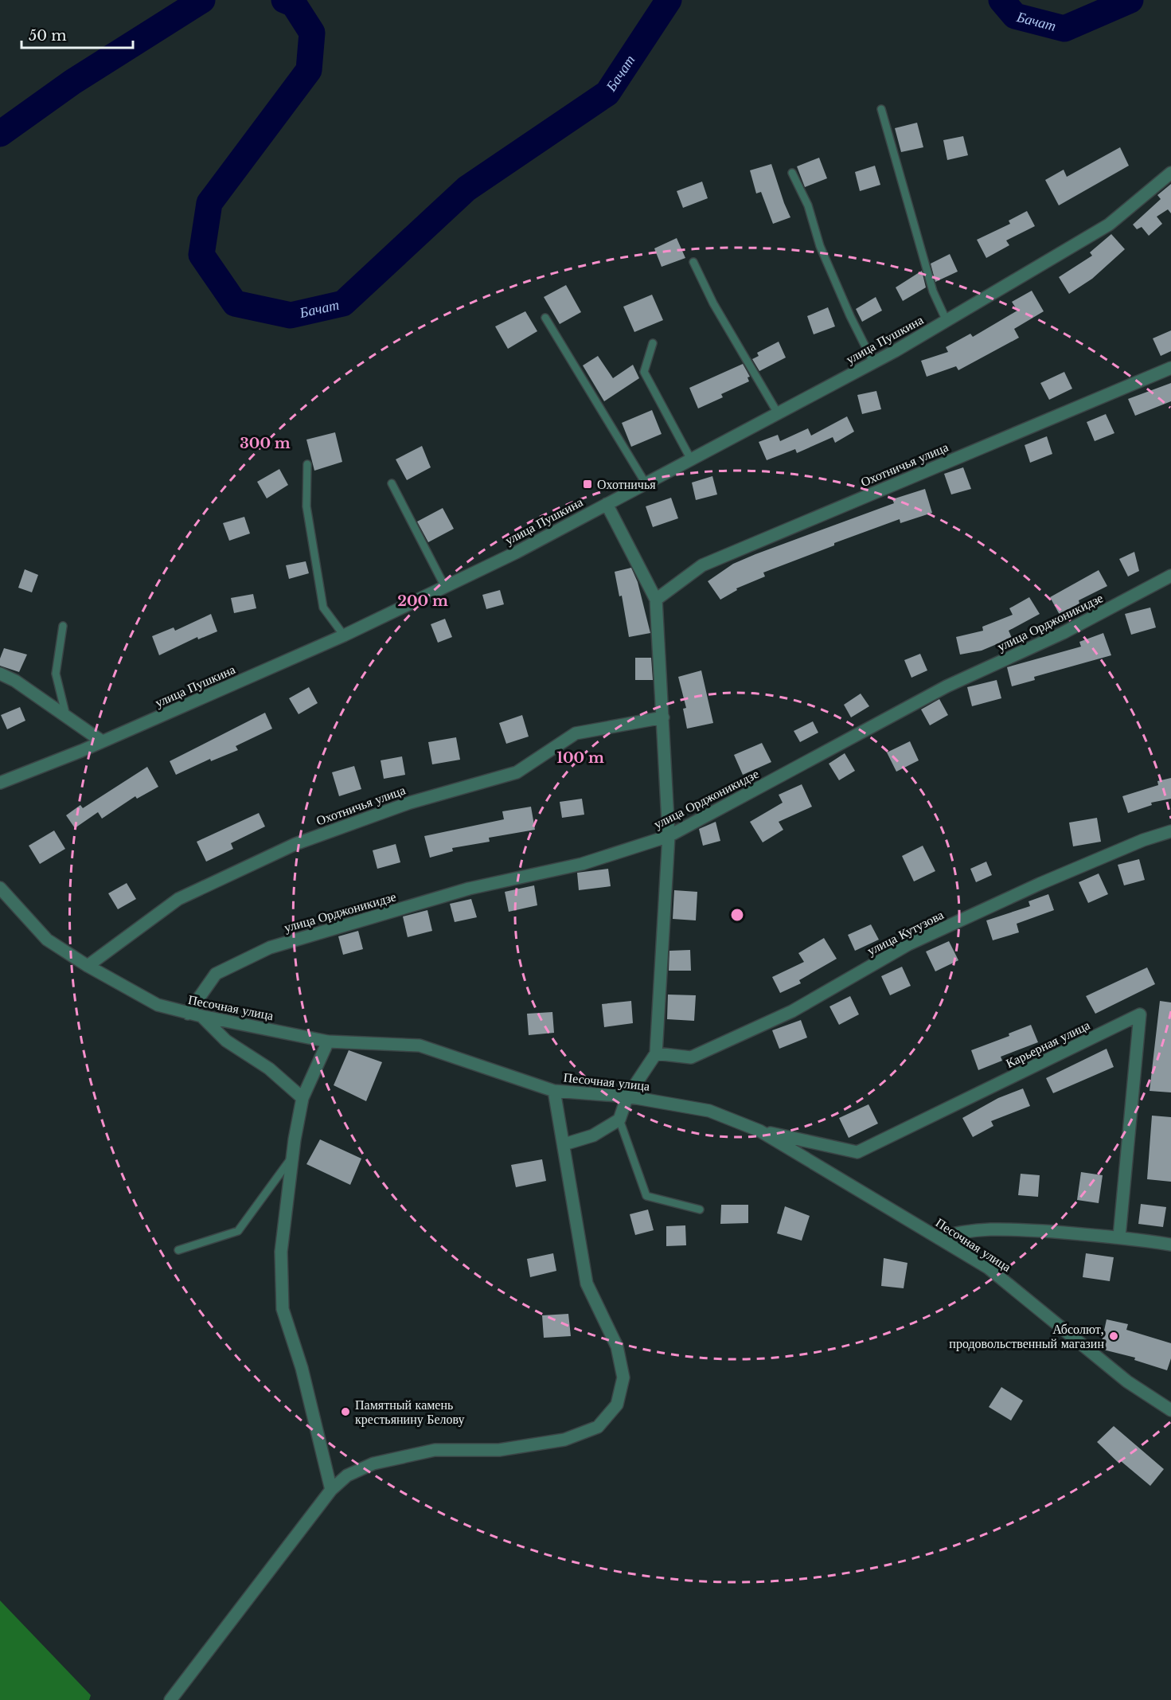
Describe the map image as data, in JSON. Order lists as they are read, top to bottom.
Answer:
{
  "streets": {
    "street": [
      "улица Пушкина",
      "Охотничья улица",
      "улица Орджоникидзе",
      "улица Кутузова",
      "Песочная улица",
      "Карьерная улица"
    ]
  },
  "crossings": [
    ["Охотничья улица", "Песочная улица"],
    ["улица Орджоникидзе", "Песочная улица"],
    ["Песочная улица", "Карьерная улица"]
  ],
  "water": ["Бачат"],
  "places": {
    "transit": ["Охотничья"],
    "other": ["Абсолют, продовольственный магазин", "Памятный камень крестьянину Белову"]
  },
  "scale_bar": "50 m",
  "rings": ["300 m", "200 m", "100 m"]
}
